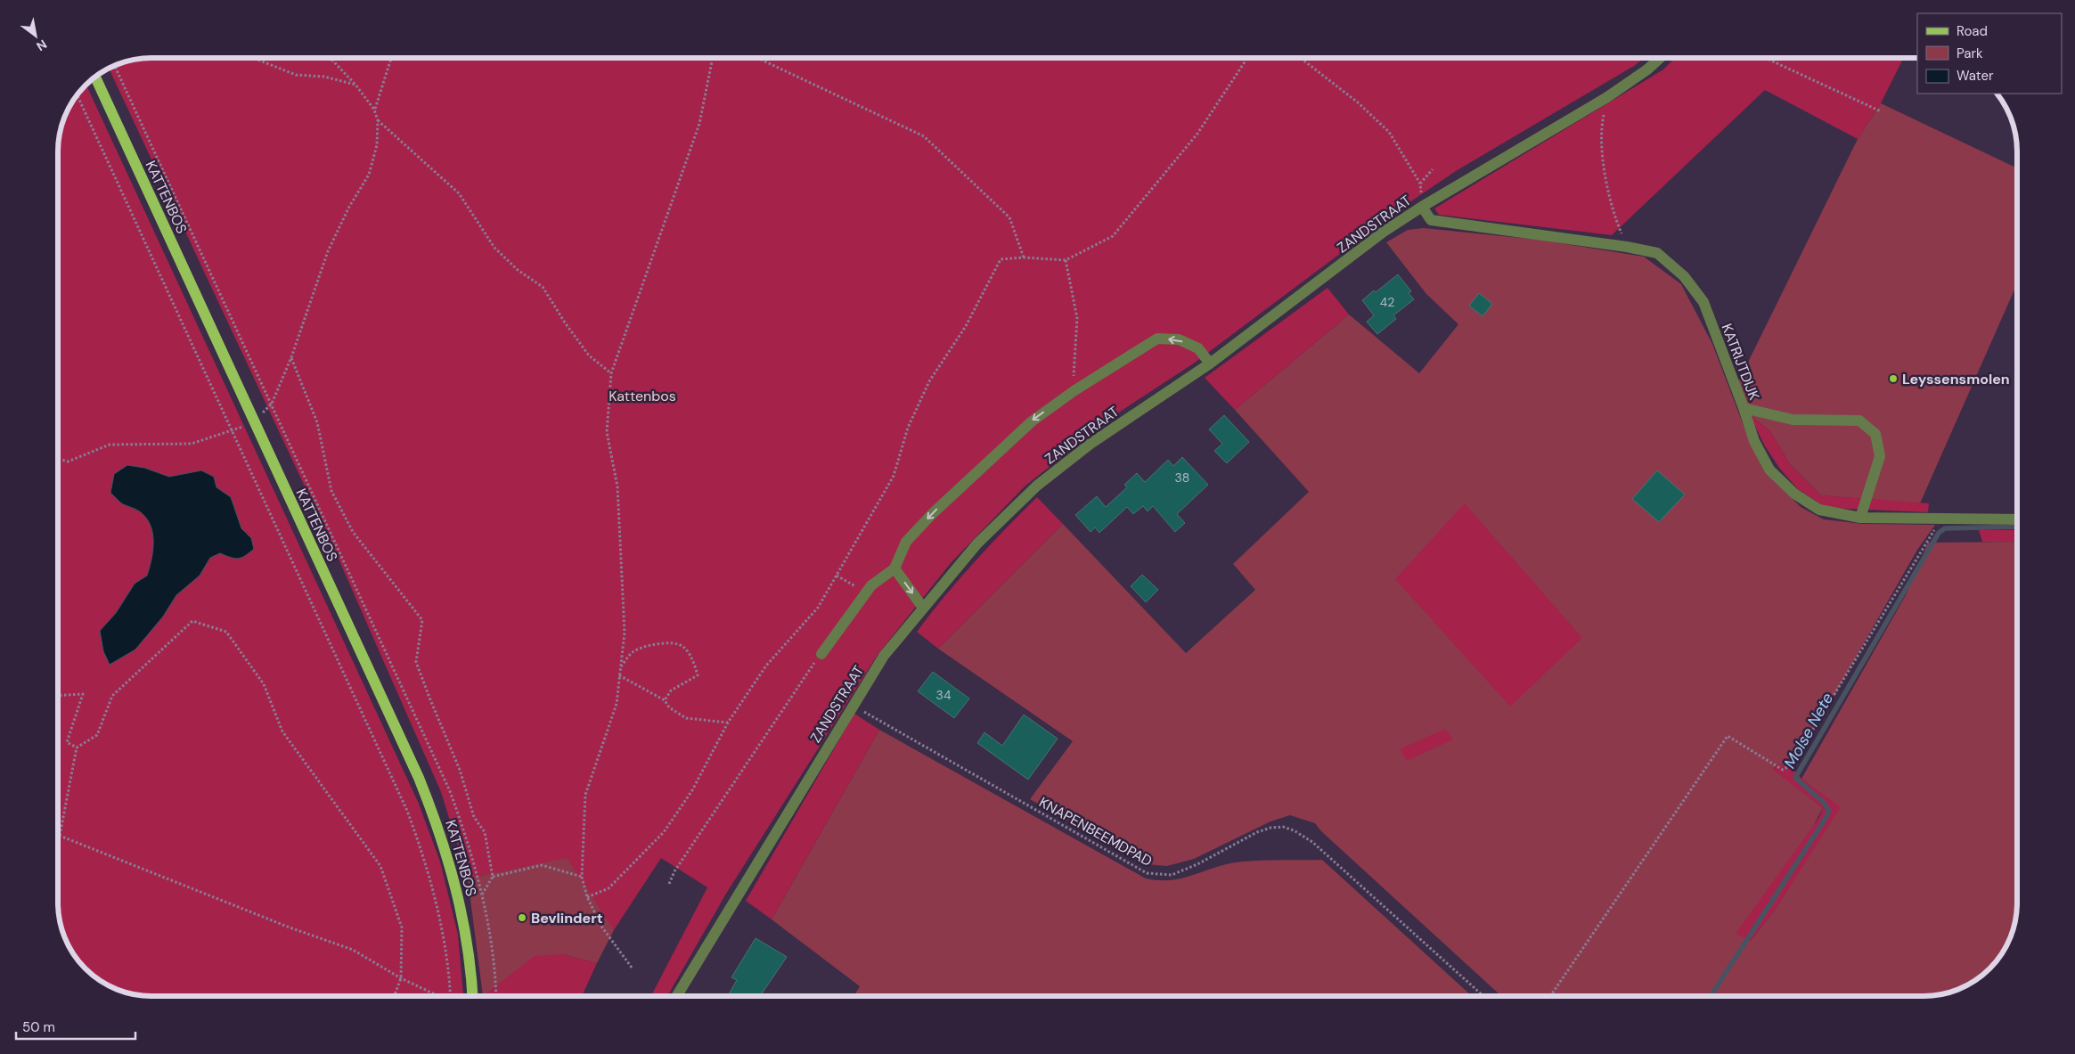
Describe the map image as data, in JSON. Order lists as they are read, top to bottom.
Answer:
{
  "streets": {
    "main road": ["KATTENBOS"],
    "street": ["ZANDSTRAAT", "KATRIJTDIJK"],
    "path": ["KNAPENBEEMDPAD"]
  },
  "crossings": [
    ["ZANDSTRAAT", "KATRIJTDIJK"],
    ["ZANDSTRAAT", "KNAPENBEEMDPAD"]
  ],
  "water": ["Molse Nete"],
  "parks": ["Kattenbos"],
  "places": ["Leyssensmolen", "Bevlindert"],
  "house_numbers": ["42", "38", "34"],
  "legend": ["Road", "Park", "Water"],
  "scale_bar": "50 m",
  "north": "bottom right"
}
